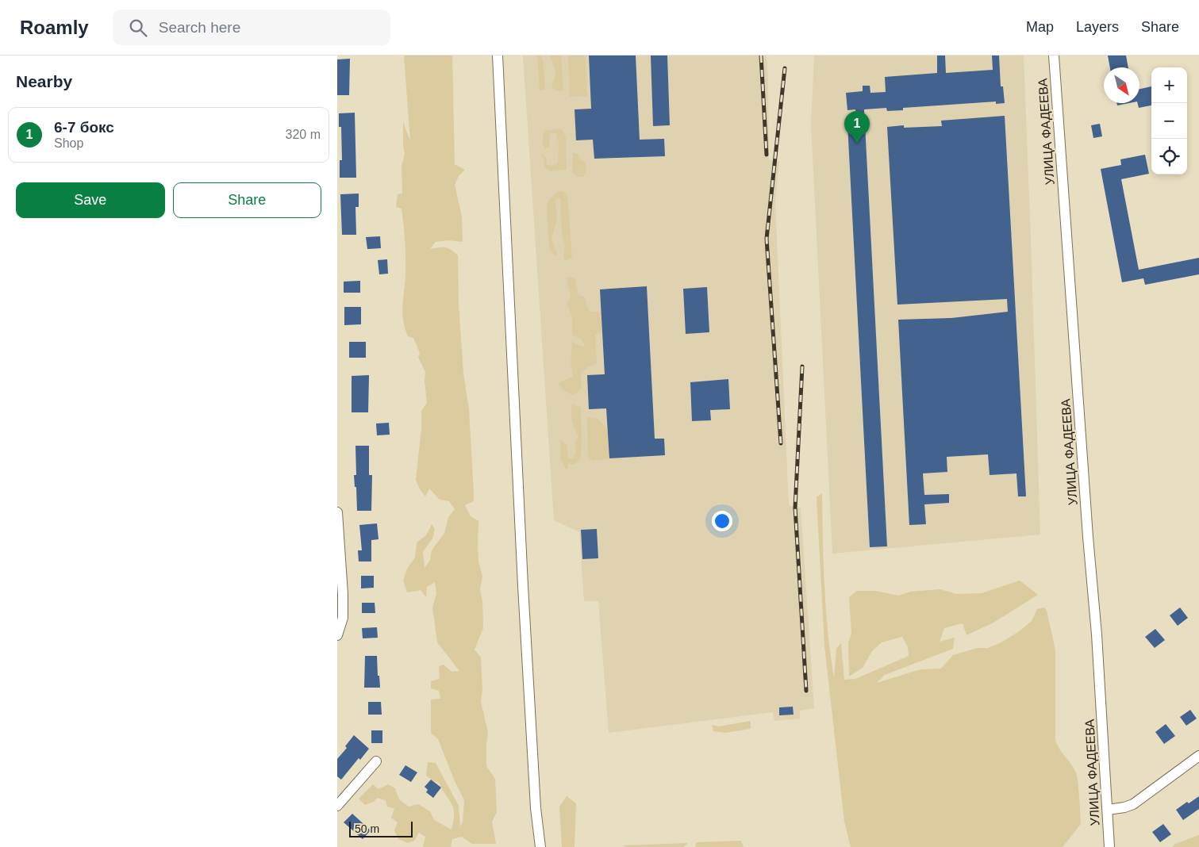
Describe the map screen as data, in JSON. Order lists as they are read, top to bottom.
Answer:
{
  "streets": {
    "street": ["УЛИЦА ФАДЕЕВА"]
  },
  "scale_bar": "50 m",
  "north": "bottom right",
  "page": {
    "header": "Roamly",
    "search": "Search here",
    "nav": ["Map", "Layers", "Share"],
    "heading": "Nearby",
    "map_buttons": ["+", "−"],
    "list": [
      {
        "mark": "1",
        "name": "6-7 бокс",
        "note": "Shop",
        "value": "320 m"
      }
    ],
    "pins": "1",
    "buttons": ["Save", "Share"],
    "scale": "50 m"
  }
}
